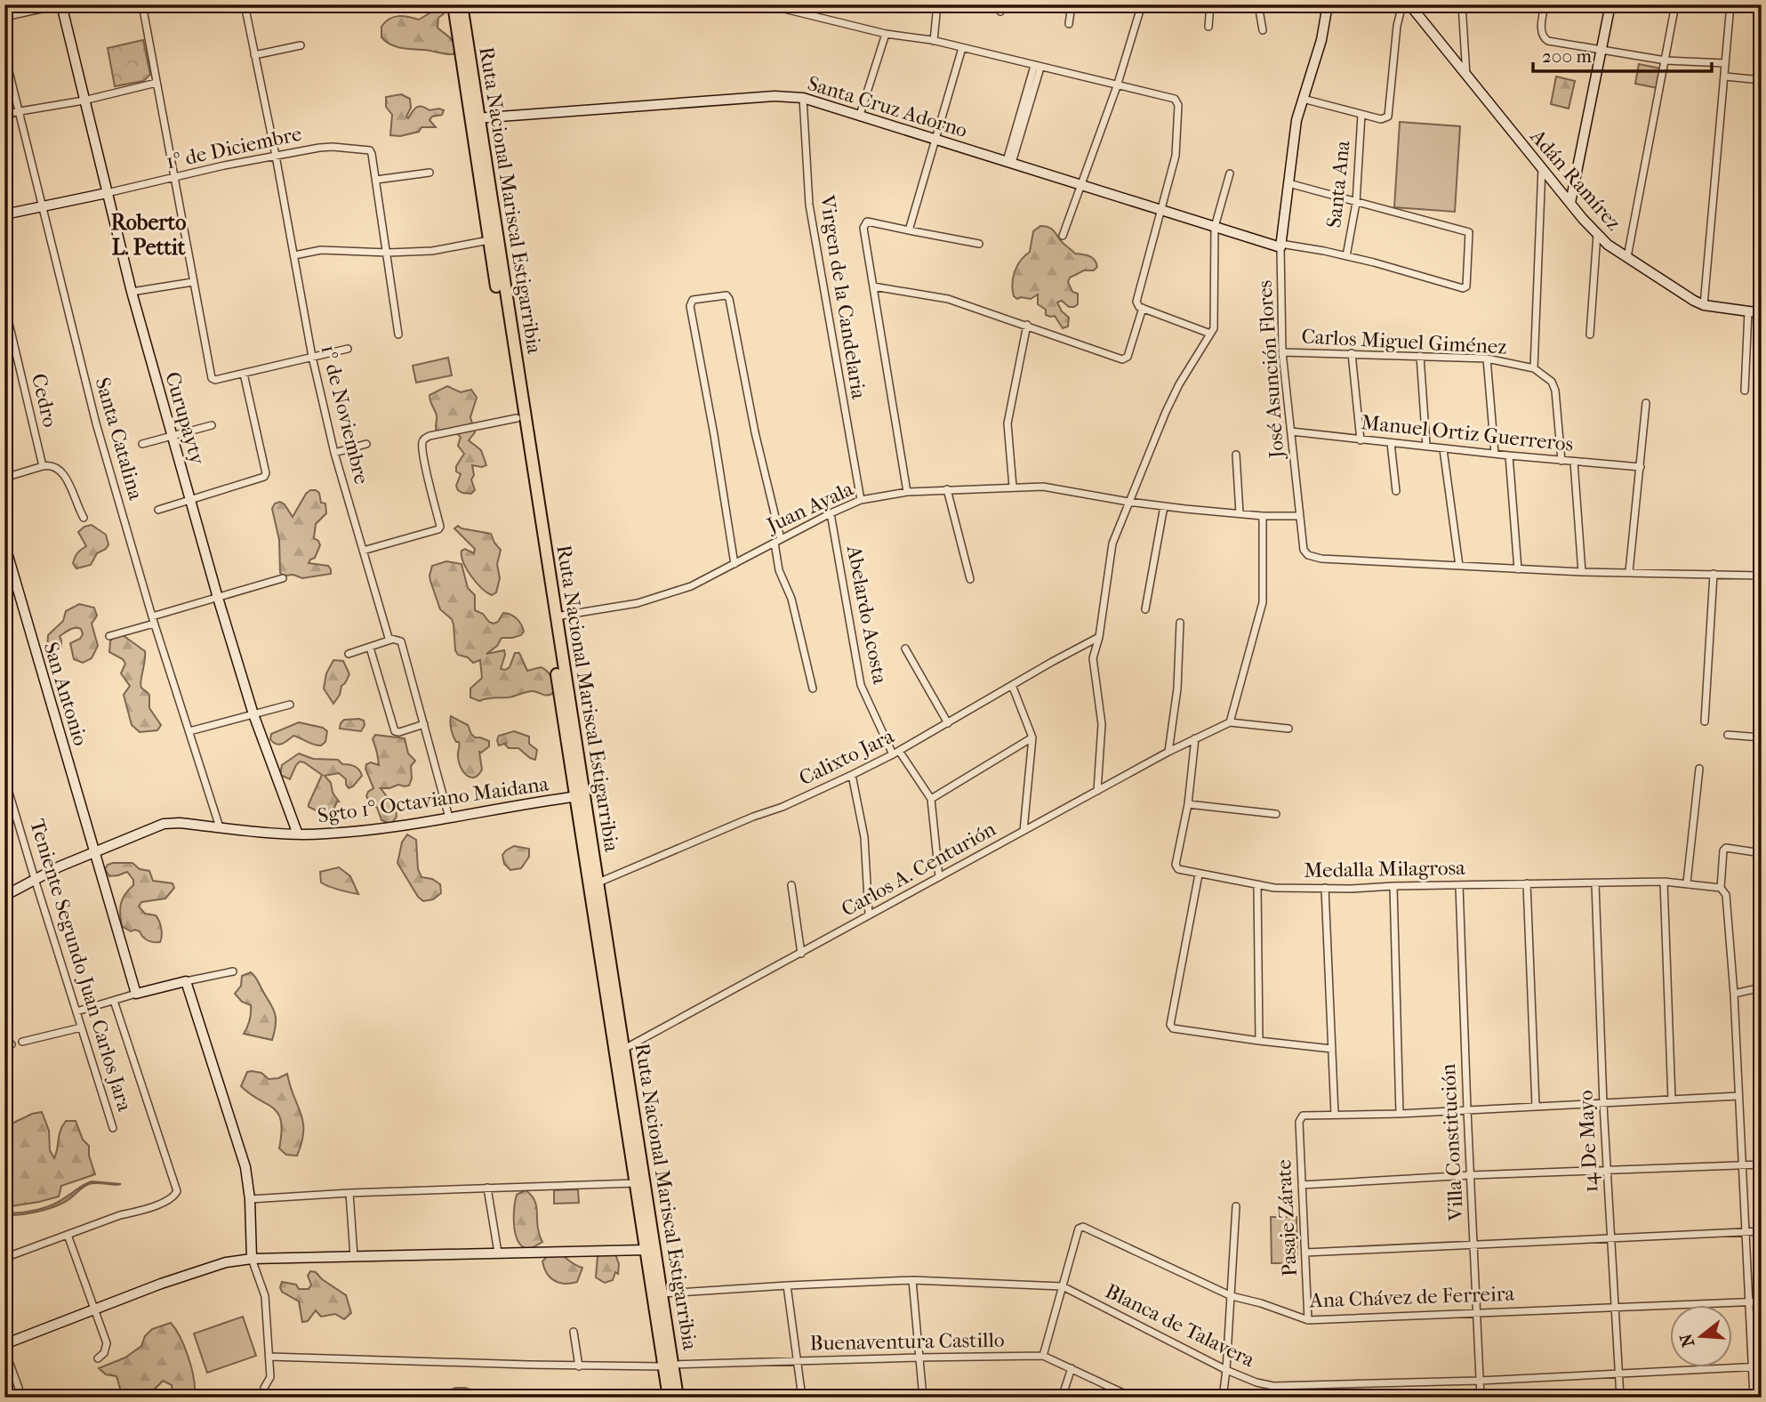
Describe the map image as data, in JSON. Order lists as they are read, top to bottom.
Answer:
{
  "streets": {
    "highway": ["Ruta Nacional Mariscal Estigarribia"],
    "street": [
      "Santa Cruz Adorno",
      "1º de Diciembre",
      "Adán Ramírez",
      "Santa Ana",
      "Virgen de la Candelaria",
      "Carlos Miguel Giménez",
      "José Asunción Flores",
      "Cedro",
      "1º de Noviembre",
      "Curupayty",
      "Manuel Ortiz Guerreros",
      "Santa Catalina",
      "Juan Ayala",
      "Abelardo Acosta",
      "San Antonio",
      "Calixto Jara",
      "Sgto 1° Octaviano Maidana",
      "Carlos A. Centurión",
      "Medalla Milagrosa",
      "Teniente Segundo Juan Carlos Jara",
      "14 De Mayo",
      "Villa Constitución",
      "Pasaje Zárate",
      "Ana Chávez de Ferreira",
      "Blanca de Talavera",
      "Buenaventura Castillo"
    ]
  },
  "crossings": [
    ["Santa Cruz Adorno", "Ruta Nacional Mariscal Estigarribia"],
    ["Santa Cruz Adorno", "Virgen de la Candelaria"],
    ["Santa Cruz Adorno", "José Asunción Flores"],
    ["1º de Diciembre", "1º de Noviembre"],
    ["1º de Diciembre", "Curupayty"],
    ["Ruta Nacional Mariscal Estigarribia", "Juan Ayala"],
    ["Ruta Nacional Mariscal Estigarribia", "Calixto Jara"],
    ["Ruta Nacional Mariscal Estigarribia", "Sgto 1° Octaviano Maidana"],
    ["Ruta Nacional Mariscal Estigarribia", "Carlos A. Centurión"],
    ["Ruta Nacional Mariscal Estigarribia", "Blanca de Talavera"],
    ["Ruta Nacional Mariscal Estigarribia", "Buenaventura Castillo"],
    ["Virgen de la Candelaria", "Juan Ayala"],
    ["Carlos Miguel Giménez", "José Asunción Flores"],
    ["Carlos Miguel Giménez", "Manuel Ortiz Guerreros"],
    ["José Asunción Flores", "Manuel Ortiz Guerreros"],
    ["José Asunción Flores", "Juan Ayala"],
    ["1º de Noviembre", "Sgto 1° Octaviano Maidana"],
    ["Curupayty", "Sgto 1° Octaviano Maidana"],
    ["Santa Catalina", "Sgto 1° Octaviano Maidana"],
    ["Juan Ayala", "Abelardo Acosta"],
    ["Abelardo Acosta", "Calixto Jara"],
    ["San Antonio", "Sgto 1° Octaviano Maidana"],
    ["Sgto 1° Octaviano Maidana", "Teniente Segundo Juan Carlos Jara"],
    ["Carlos A. Centurión", "Medalla Milagrosa"],
    ["Medalla Milagrosa", "14 De Mayo"],
    ["Medalla Milagrosa", "Villa Constitución"],
    ["14 De Mayo", "Ana Chávez de Ferreira"],
    ["14 De Mayo", "Blanca de Talavera"],
    ["Villa Constitución", "Ana Chávez de Ferreira"],
    ["Villa Constitución", "Blanca de Talavera"],
    ["Pasaje Zárate", "Ana Chávez de Ferreira"],
    ["Ana Chávez de Ferreira", "Blanca de Talavera"]
  ],
  "districts": ["Roberto L. Pettit"],
  "scale_bar": "200 m",
  "north": "left"
}
